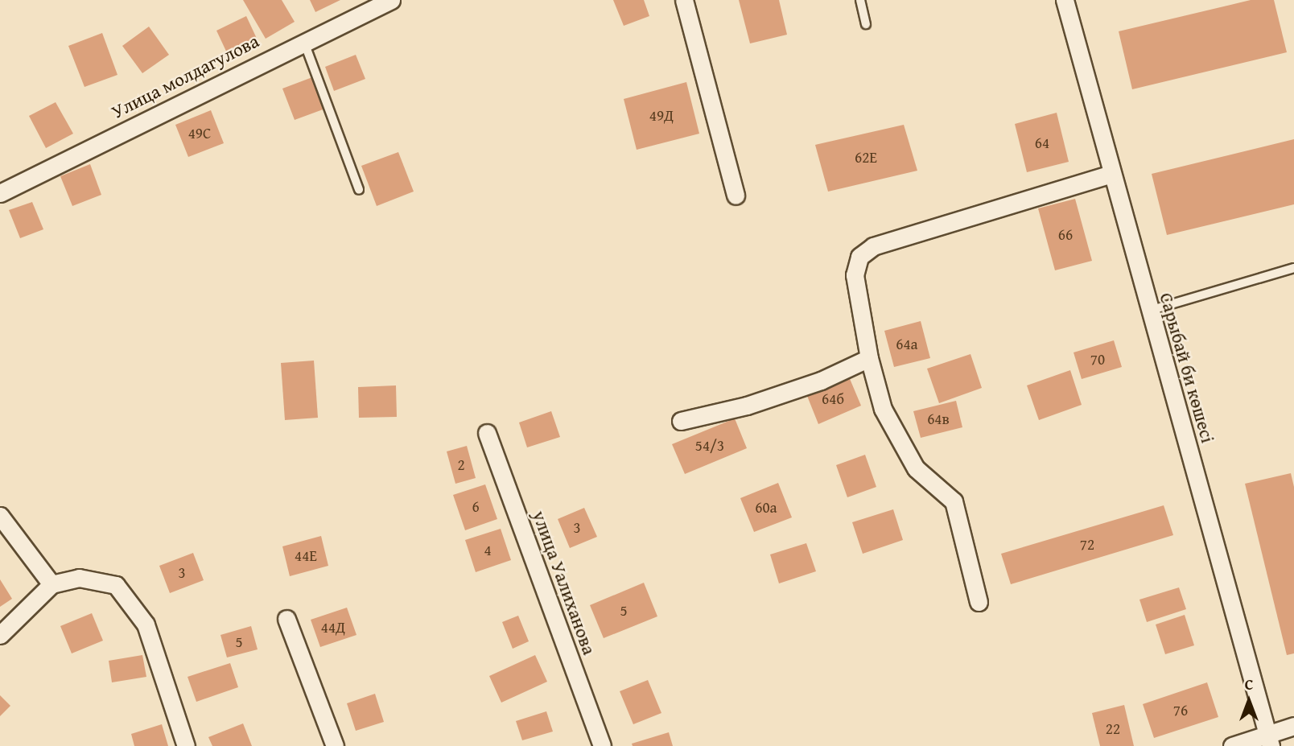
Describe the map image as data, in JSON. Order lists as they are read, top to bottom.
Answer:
{
  "streets": {
    "street": ["Улица молдагулова", "Сарыбай би көшесі", "улица Уалиханова"]
  },
  "house_numbers": [
    "49Д",
    "49С",
    "64",
    "62Е",
    "66",
    "64а",
    "70",
    "64б",
    "64в",
    "54/3",
    "2",
    "6",
    "60а",
    "3",
    "72",
    "4",
    "44Е",
    "3",
    "5",
    "44Д",
    "5",
    "76",
    "22"
  ],
  "north": "top"
}
